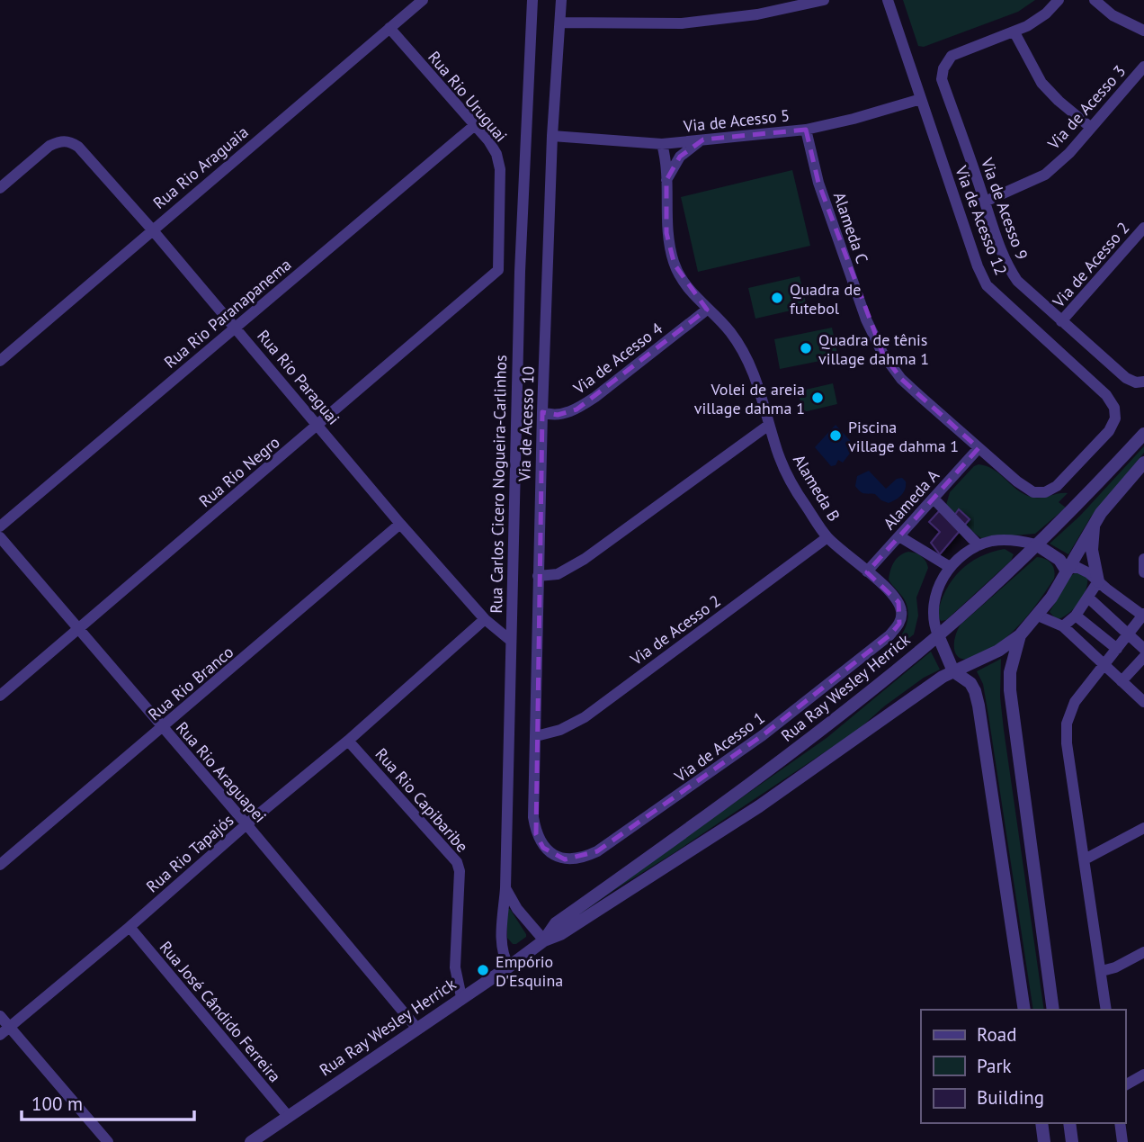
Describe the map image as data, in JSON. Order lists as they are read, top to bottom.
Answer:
{
  "streets": {
    "street": [
      "Rua Rio Uruguai",
      "Via de Acesso 3",
      "Via de Acesso 5",
      "Rua Rio Araguaia",
      "Via de Acesso 9",
      "Via de Acesso 12",
      "Alameda C",
      "Via de Acesso 2",
      "Rua Rio Paranapanema",
      "Via de Acesso 4",
      "Rua Rio Paraguai",
      "Via de Acesso 10",
      "Rua Rio Negro",
      "Rua Carlos Cicero Nogueira-Carlinhos",
      "Alameda B",
      "Alameda A",
      "Rua Rio Branco",
      "Rua Ray Wesley Herrick",
      "Via de Acesso 1",
      "Rua Rio Araguapei",
      "Rua Rio Capibaribe",
      "Rua Rio Tapajós",
      "Rua José Cândido Ferreira"
    ]
  },
  "crossings": [
    ["Rua Rio Uruguai", "Rua Rio Araguaia"],
    ["Rua Rio Uruguai", "Rua Rio Paranapanema"],
    ["Rua Rio Uruguai", "Rua Rio Negro"],
    ["Via de Acesso 3", "Via de Acesso 9"],
    ["Via de Acesso 5", "Via de Acesso 12"],
    ["Via de Acesso 5", "Alameda C"],
    ["Via de Acesso 5", "Via de Acesso 10"],
    ["Via de Acesso 5", "Alameda B"],
    ["Rua Rio Araguaia", "Rua Rio Paraguai"],
    ["Via de Acesso 9", "Via de Acesso 2"],
    ["Via de Acesso 12", "Alameda C"],
    ["Alameda C", "Alameda A"],
    ["Via de Acesso 2", "Via de Acesso 10"],
    ["Via de Acesso 2", "Alameda B"],
    ["Rua Rio Paranapanema", "Rua Rio Paraguai"],
    ["Via de Acesso 4", "Via de Acesso 10"],
    ["Via de Acesso 4", "Alameda B"],
    ["Rua Rio Paraguai", "Rua Rio Negro"],
    ["Rua Rio Paraguai", "Rua Carlos Cicero Nogueira-Carlinhos"],
    ["Rua Rio Paraguai", "Rua Rio Branco"],
    ["Rua Rio Paraguai", "Rua Rio Tapajós"],
    ["Via de Acesso 10", "Via de Acesso 1"],
    ["Rua Rio Negro", "Rua Rio Araguapei"],
    ["Rua Carlos Cicero Nogueira-Carlinhos", "Rua Ray Wesley Herrick"],
    ["Alameda B", "Alameda A"],
    ["Alameda B", "Via de Acesso 1"],
    ["Rua Rio Branco", "Rua Rio Araguapei"],
    ["Rua Ray Wesley Herrick", "Rua Rio Araguapei"],
    ["Rua Ray Wesley Herrick", "Rua Rio Capibaribe"],
    ["Rua Ray Wesley Herrick", "Rua José Cândido Ferreira"],
    ["Rua Rio Araguapei", "Rua Rio Tapajós"],
    ["Rua Rio Capibaribe", "Rua Rio Tapajós"],
    ["Rua Rio Tapajós", "Rua José Cândido Ferreira"]
  ],
  "places": [
    "Quadra de futebol",
    "Quadra de tênis village dahma 1",
    "Volei de areia village dahma 1",
    "Piscina village dahma 1",
    "Empório D'Esquina"
  ],
  "legend": ["Road", "Park", "Building"],
  "scale_bar": "100 m"
}
